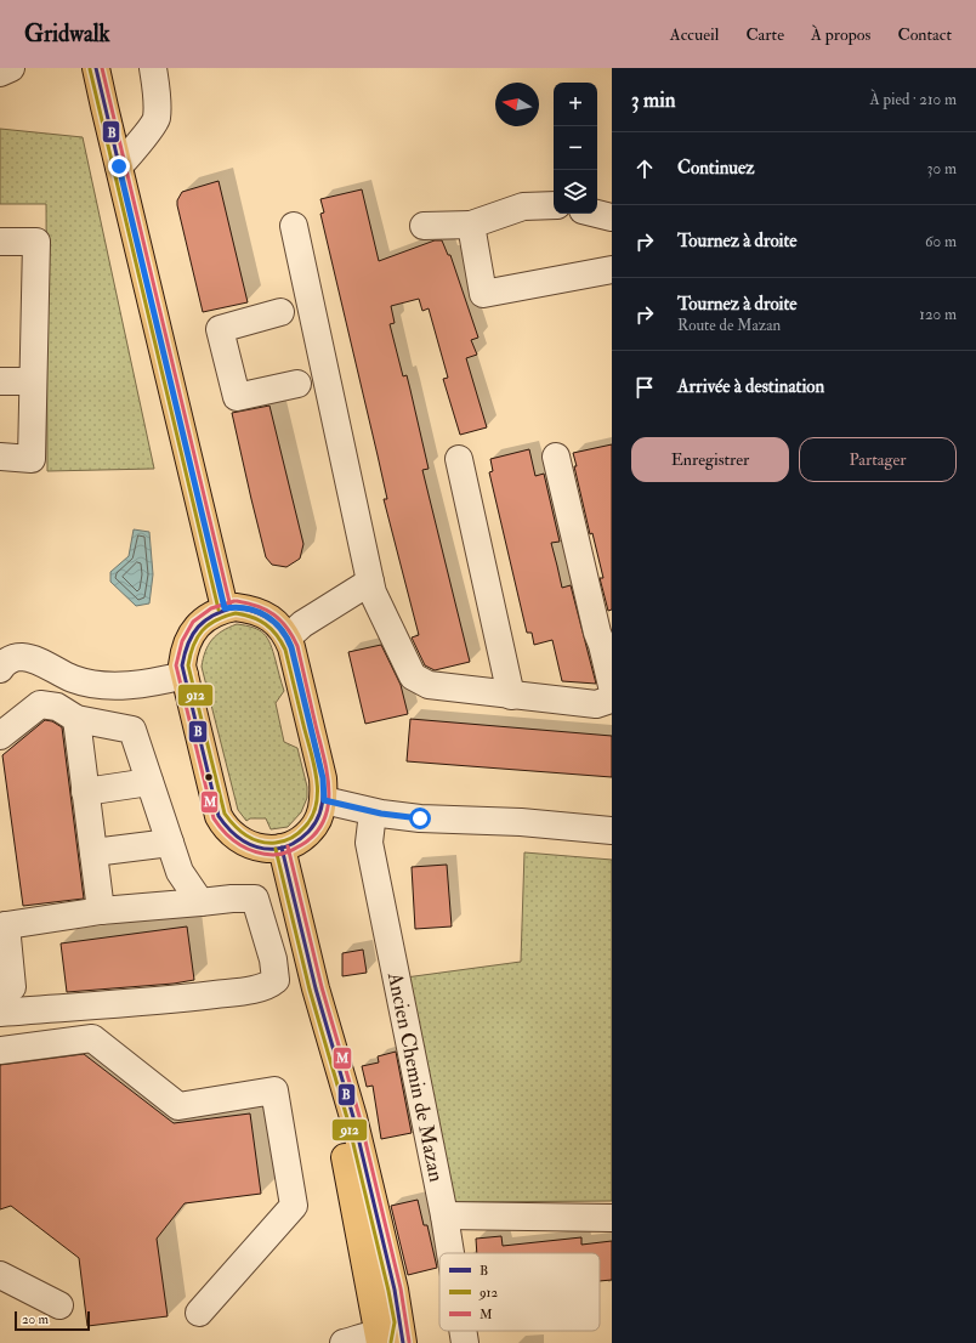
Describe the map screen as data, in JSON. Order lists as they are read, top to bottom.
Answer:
{
  "streets": {
    "street": ["Ancien Chemin de Mazan"]
  },
  "lines": ["transit line B", "transit line M", "transit line 912"],
  "legend": ["B", "912", "M"],
  "scale_bar": "20 m",
  "north": "left",
  "page": {
    "header": "Gridwalk",
    "nav": [
      "Accueil",
      "Carte",
      "À propos",
      "Contact"
    ],
    "heading": ["3 min", "À pied · 210 m"],
    "map_buttons": ["+", "−"],
    "list": [
      ["Continuez", "30 m"],
      ["Tournez à droite", "60 m"],
      ["Tournez à droite", "Route de Mazan", "120 m"],
      "Arrivée à destination"
    ],
    "buttons": ["Enregistrer", "Partager"],
    "scale": "20 m"
  }
}
